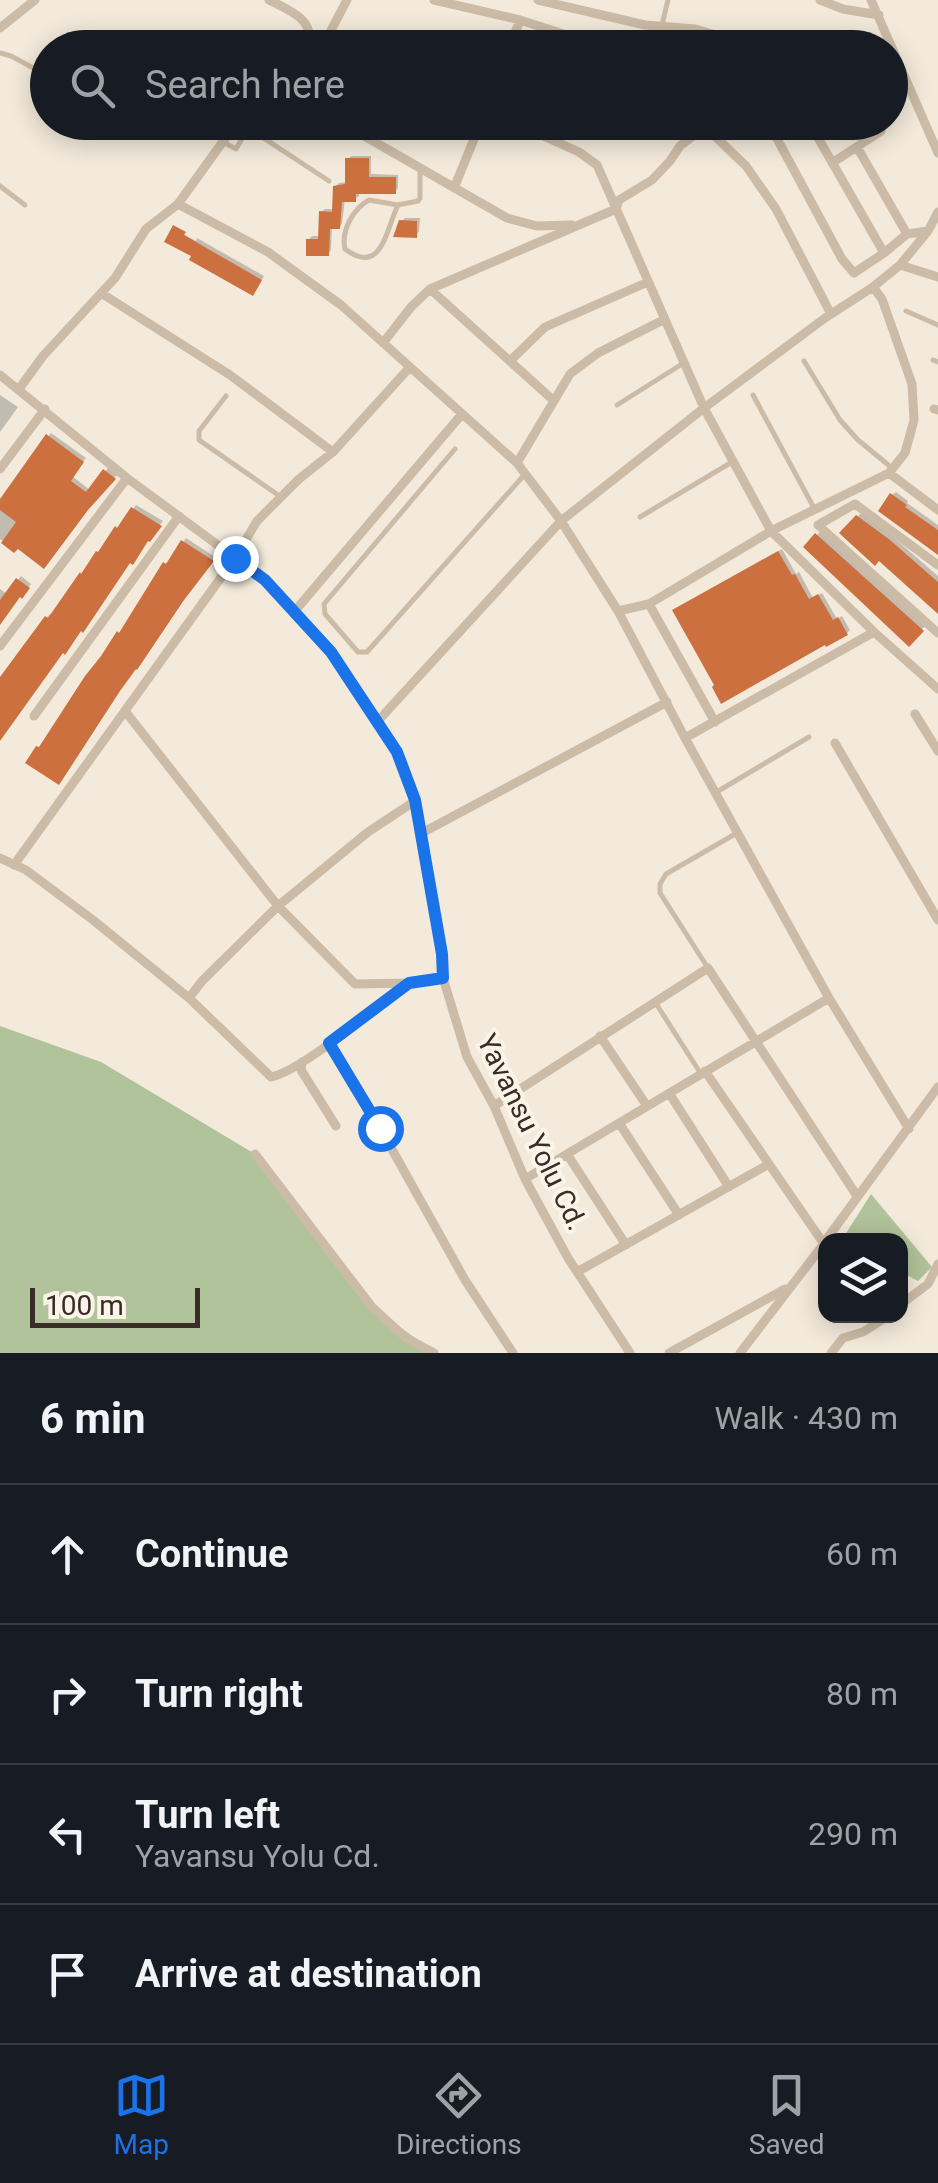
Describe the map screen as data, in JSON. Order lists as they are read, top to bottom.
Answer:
{
  "streets": {
    "street": ["Yavansu Yolu Cd."]
  },
  "scale_bar": "100 m",
  "page": {
    "search": "Search here",
    "scale": "100 m",
    "heading": ["6 min", "Walk · 430 m"],
    "list": [
      ["Continue", "60 m"],
      ["Turn right", "80 m"],
      ["Turn left", "Yavansu Yolu Cd.", "290 m"],
      "Arrive at destination"
    ],
    "nav": ["Map", "Directions", "Saved"]
  }
}
